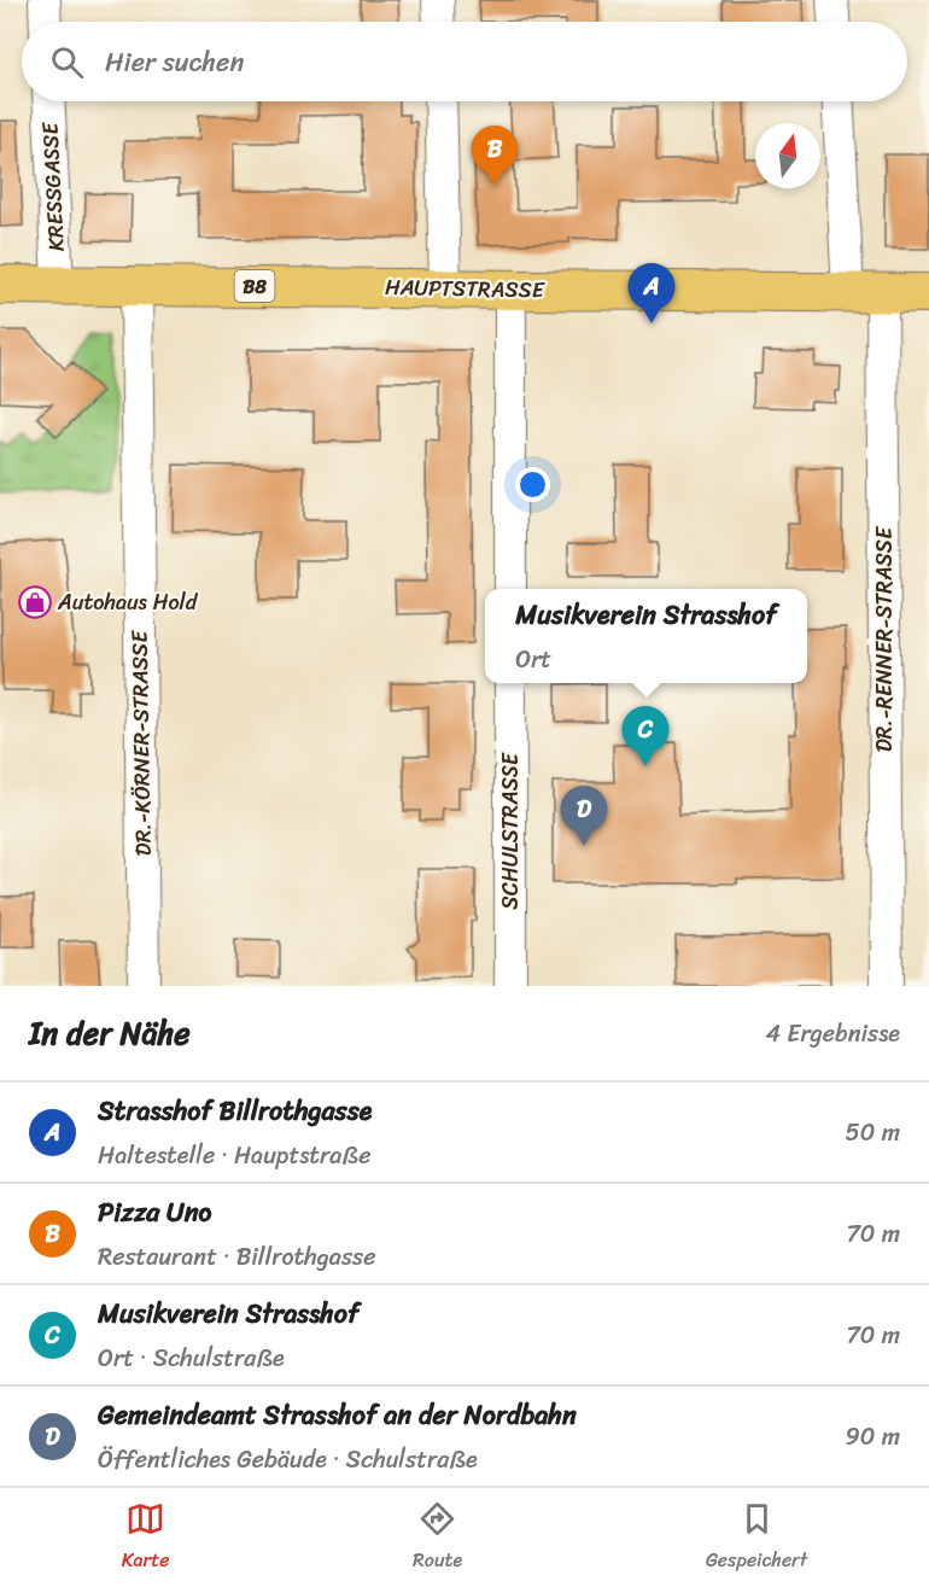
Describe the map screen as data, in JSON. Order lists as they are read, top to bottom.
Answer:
{
  "streets": {
    "main road": ["B8", "HAUPTSTRASSE"],
    "street": [
      "KRESSGASSE",
      "DR.-RENNER-STRASSE",
      "DR.-KÖRNER-STRASSE",
      "SCHULSTRASSE"
    ]
  },
  "crossings": [
    ["KRESSGASSE", "HAUPTSTRASSE"],
    ["HAUPTSTRASSE", "DR.-RENNER-STRASSE"],
    ["HAUPTSTRASSE", "DR.-KÖRNER-STRASSE"]
  ],
  "places": {
    "shop": ["Autohaus Hold"]
  },
  "north": "top",
  "page": {
    "search": "Hier suchen",
    "pins": [
      "B",
      "A",
      "C",
      "D"
    ],
    "popup": ["Musikverein Strasshof", "Ort"],
    "heading": ["In der Nähe", "4 Ergebnisse"],
    "list": [
      {
        "mark": "A",
        "name": "Strasshof Billrothgasse",
        "note": "Haltestelle · Hauptstraße",
        "value": "50 m"
      },
      {
        "mark": "B",
        "name": "Pizza Uno",
        "note": "Restaurant · Billrothgasse",
        "value": "70 m"
      },
      {
        "mark": "C",
        "name": "Musikverein Strasshof",
        "note": "Ort · Schulstraße",
        "value": "70 m"
      },
      {
        "mark": "D",
        "name": "Gemeindeamt Strasshof an der Nordbahn",
        "note": "Öffentliches Gebäude · Schulstraße",
        "value": "90 m"
      }
    ],
    "nav": ["Karte", "Route", "Gespeichert"]
  }
}
